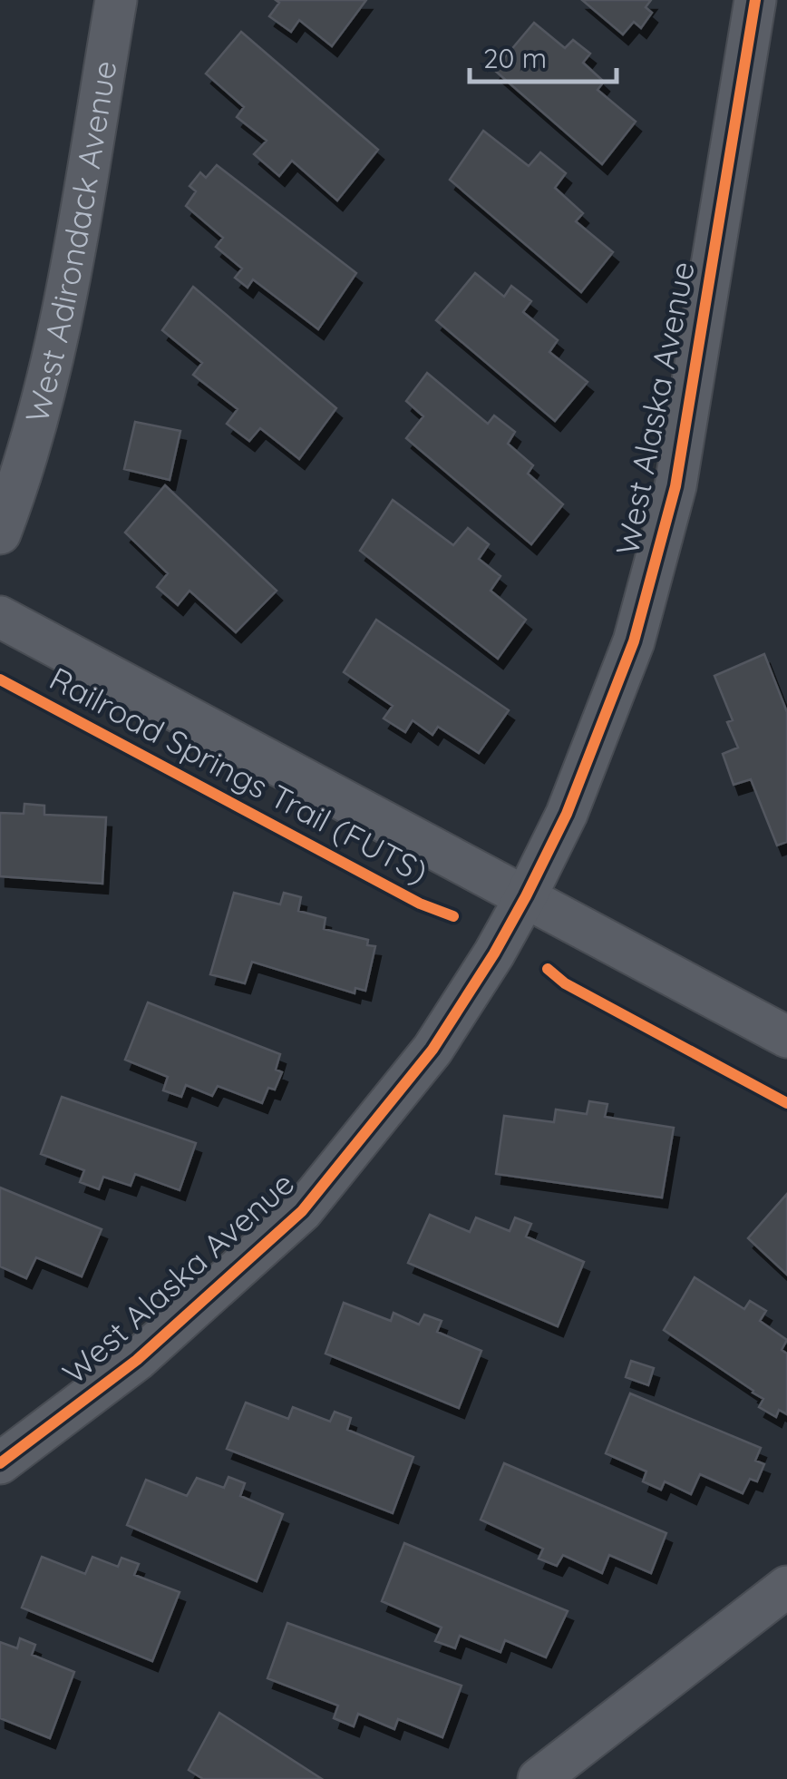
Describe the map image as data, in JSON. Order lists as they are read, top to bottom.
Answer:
{
  "streets": {
    "street": ["West Adirondack Avenue", "West Alaska Avenue"],
    "cycle path": ["Railroad Springs Trail (FUTS)"]
  },
  "scale_bar": "20 m"
}
